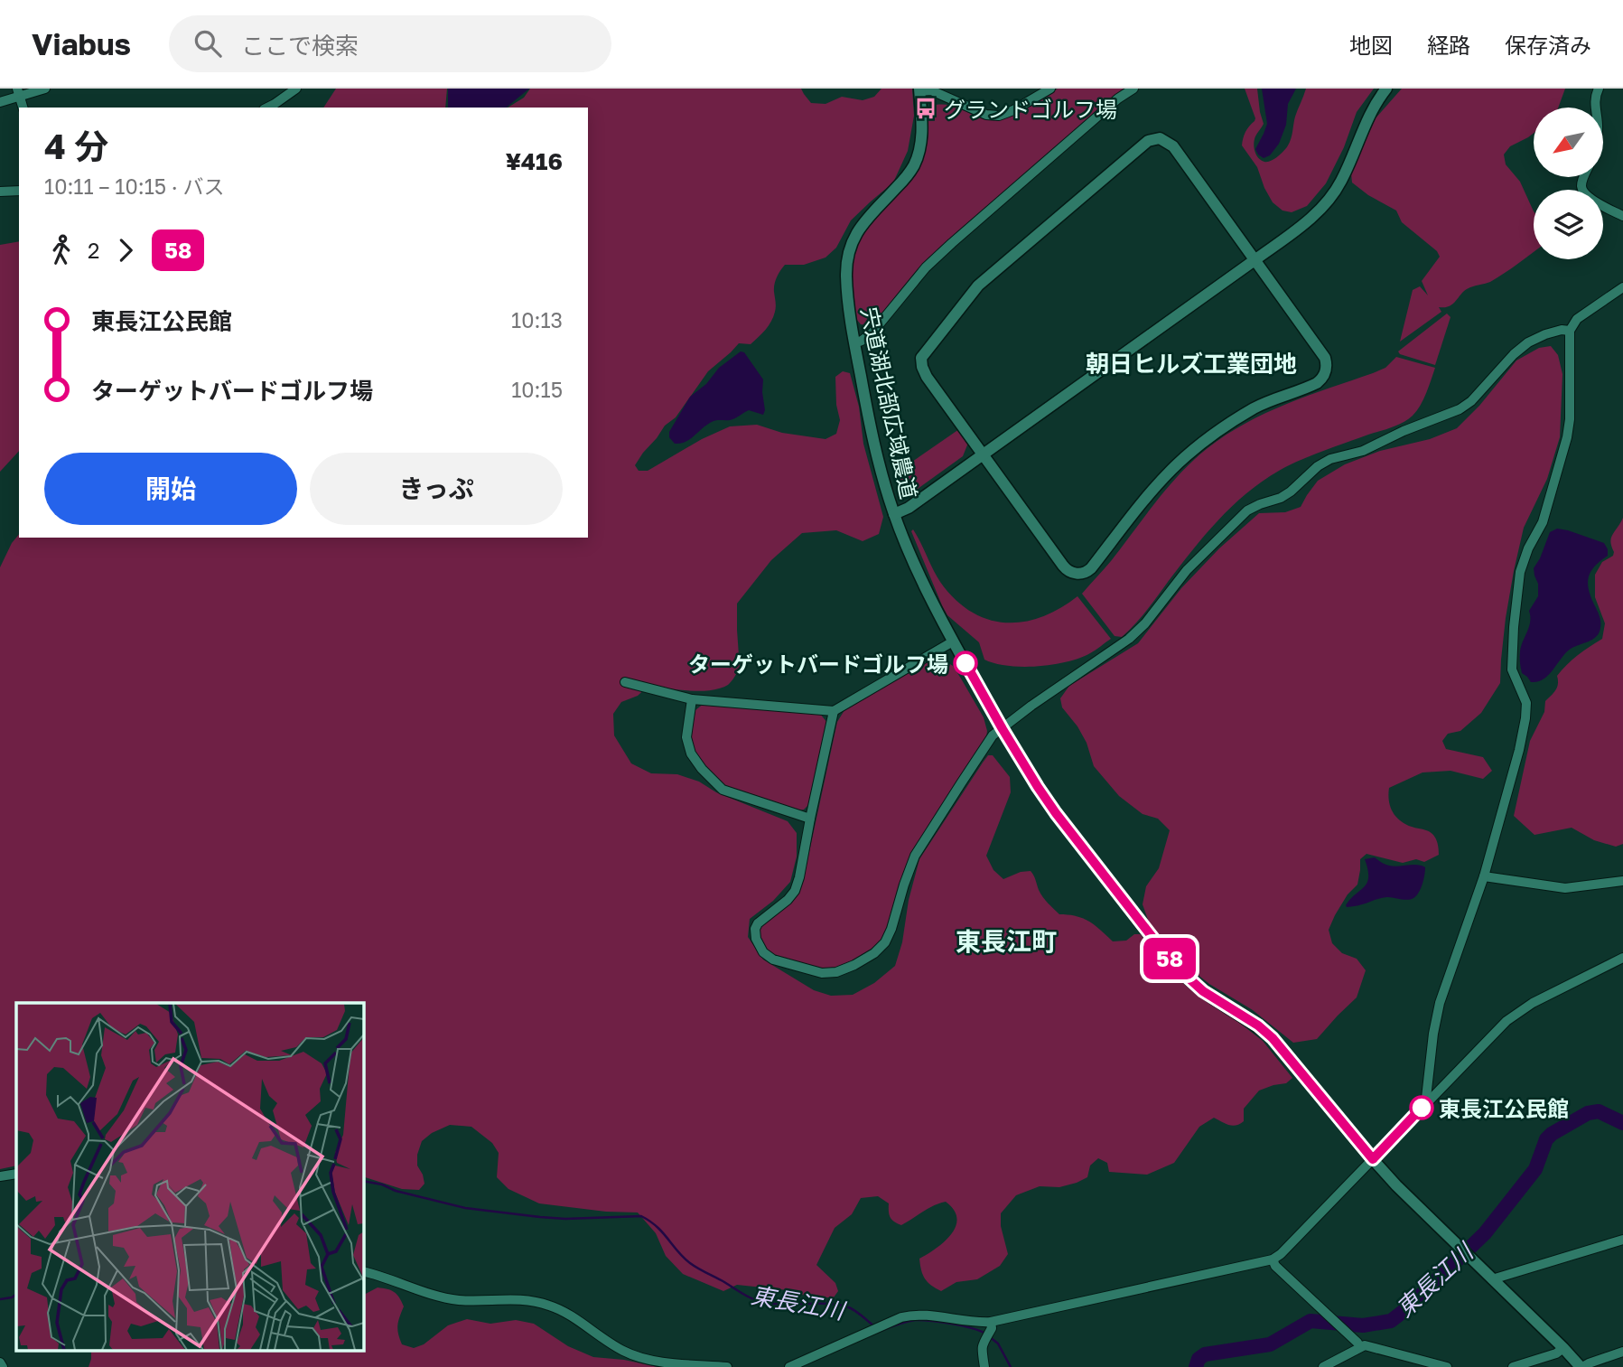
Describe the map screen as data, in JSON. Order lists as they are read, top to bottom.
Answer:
{
  "streets": {
    "street": ["宍道湖北部広域農道"]
  },
  "districts": ["朝日ヒルズ工業団地", "東長江町"],
  "water": ["東長江川"],
  "places": {
    "bus stop": ["グランドゴルフ場"],
    "other": ["ターゲットバードゴルフ場", "東長江公民館"]
  },
  "lines": ["bus line 58"],
  "north": "bottom left",
  "page": {
    "header": "Viabus",
    "search": "ここで検索",
    "nav": ["地図", "経路", "保存済み"],
    "on_map": "58",
    "heading": ["4 分", "10:11 – 10:15 · バス", "¥416"],
    "legs": ["2", "58"],
    "list": [
      {
        "name": "東長江公民館",
        "value": "10:13"
      },
      {
        "name": "ターゲットバードゴルフ場",
        "value": "10:15"
      }
    ],
    "buttons": ["開始", "きっぷ"]
  }
}
